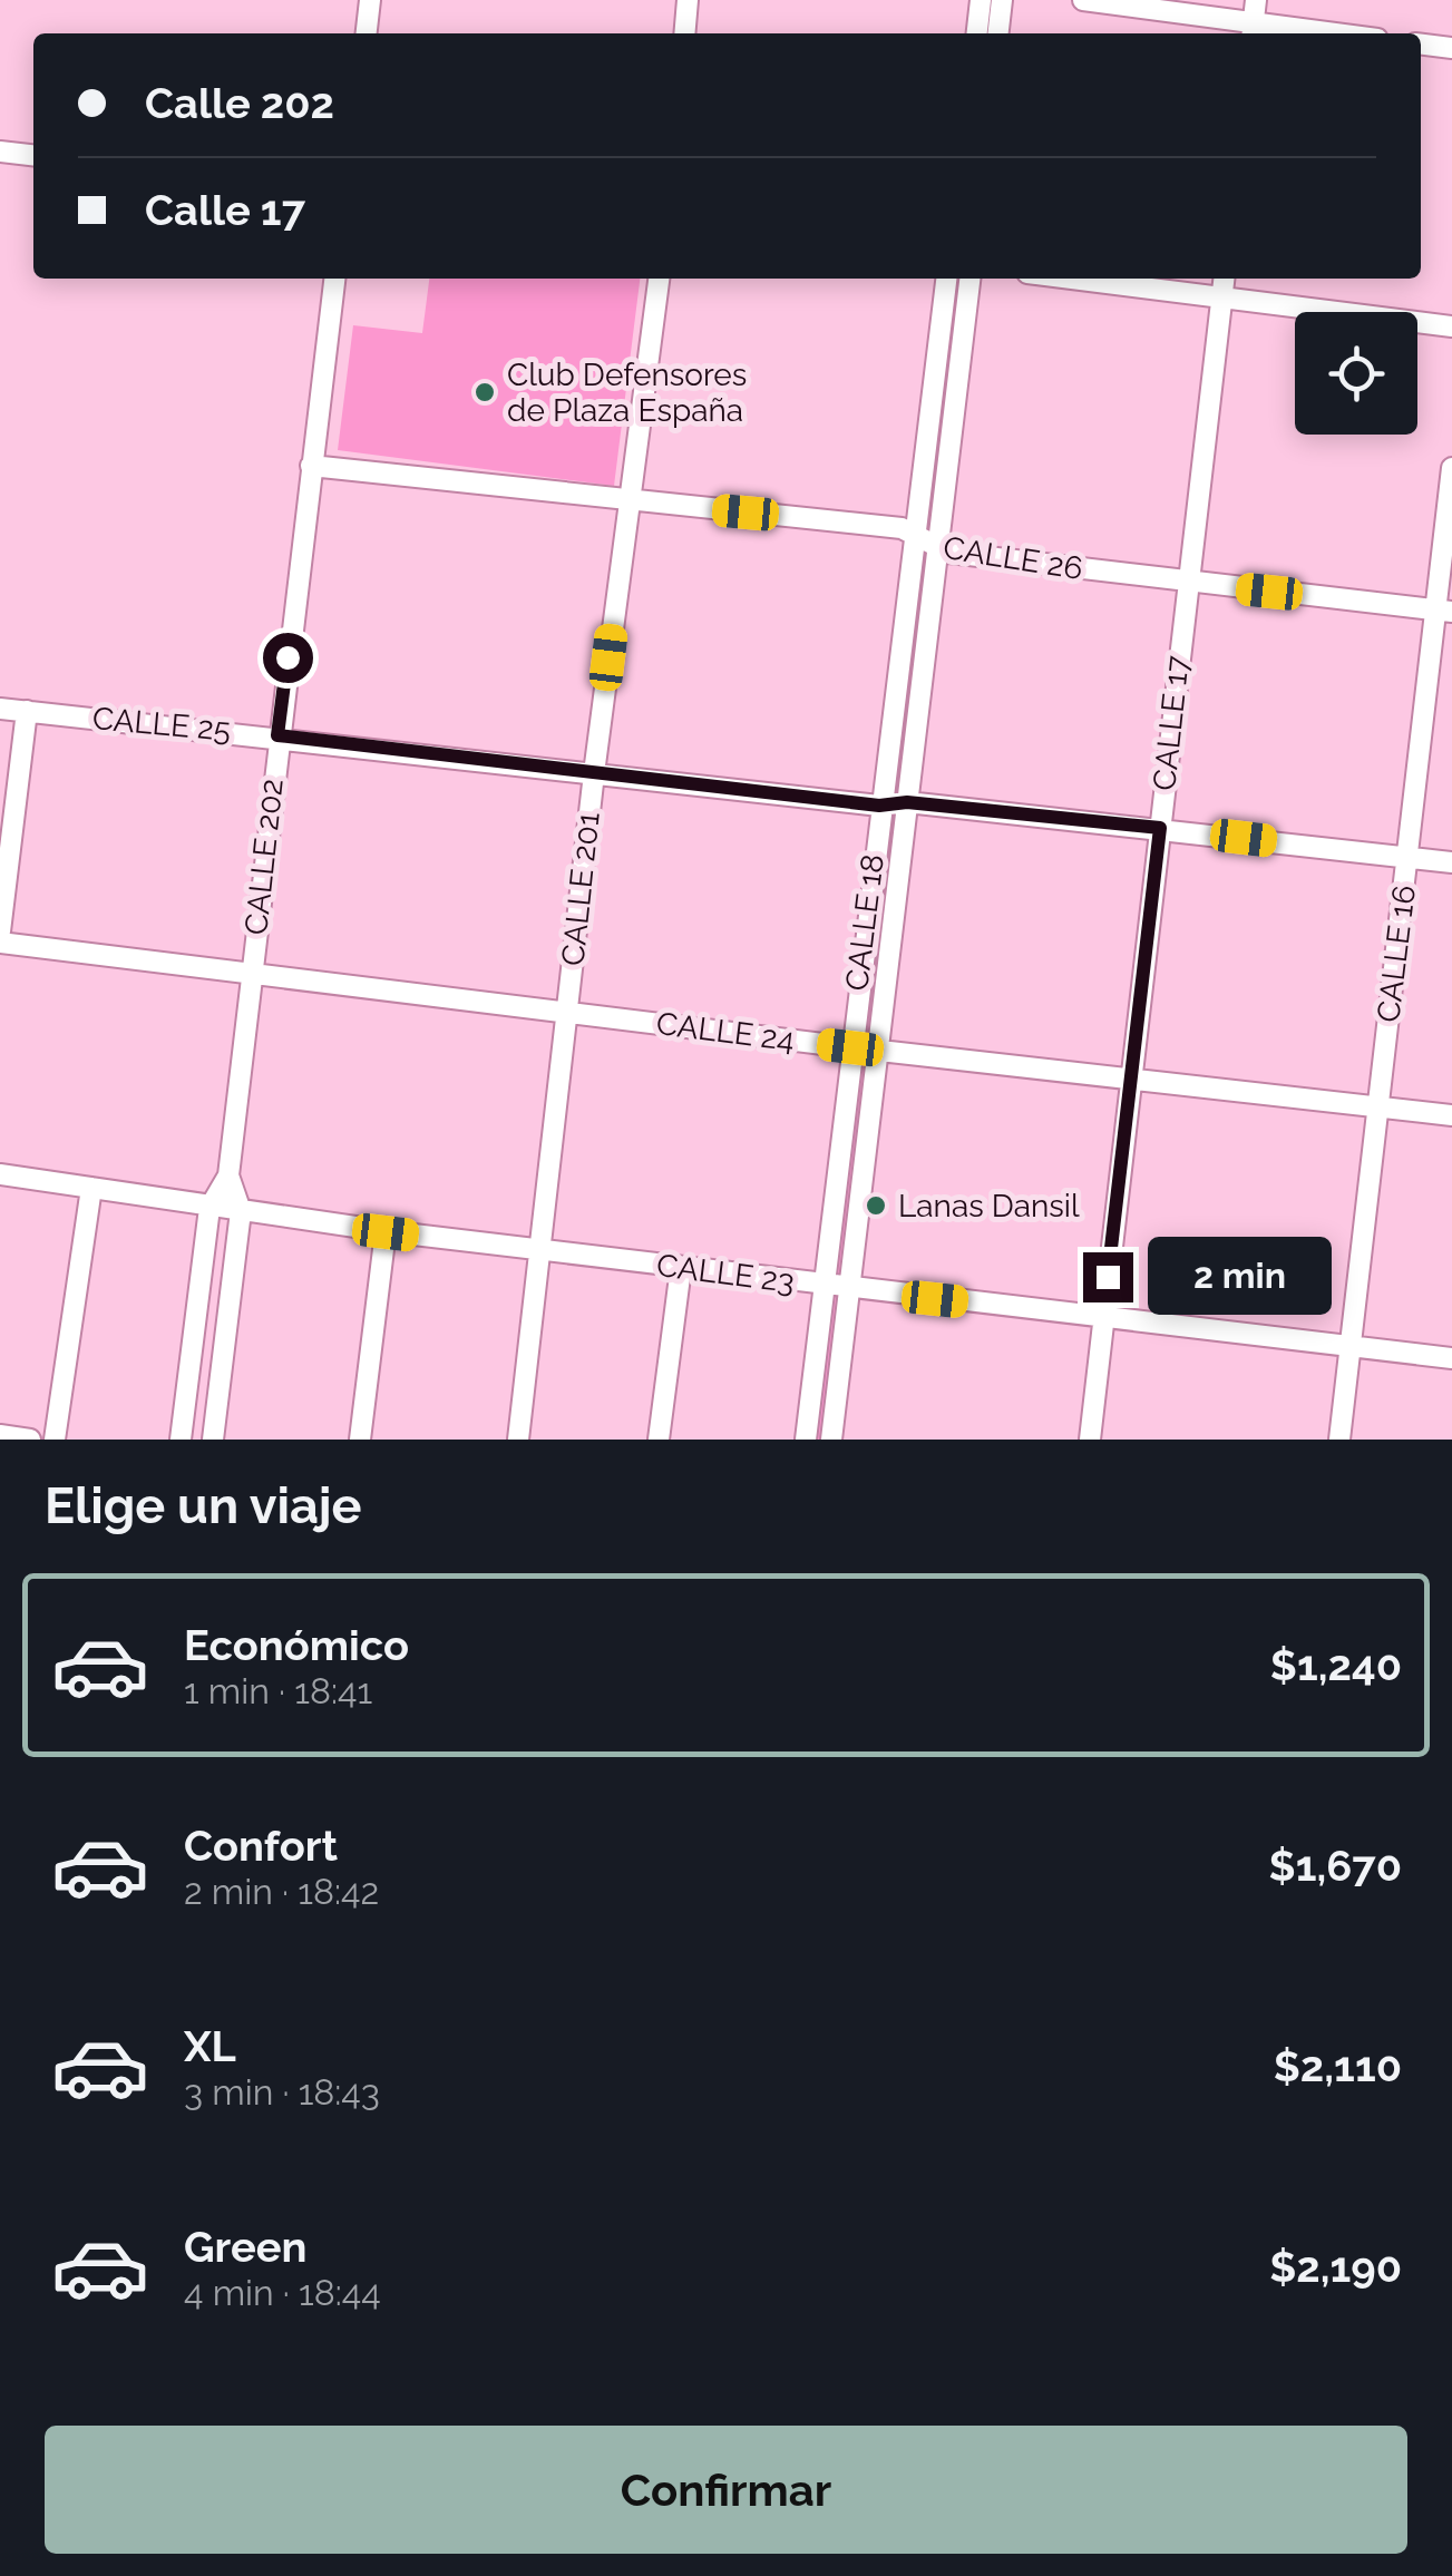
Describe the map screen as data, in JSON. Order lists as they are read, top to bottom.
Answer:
{
  "streets": {
    "street": [
      "CALLE 26",
      "CALLE 17",
      "CALLE 25",
      "CALLE 202",
      "CALLE 201",
      "CALLE 18",
      "CALLE 16",
      "CALLE 24",
      "CALLE 23"
    ]
  },
  "crossings": [
    ["CALLE 26", "CALLE 17"],
    ["CALLE 26", "CALLE 202"],
    ["CALLE 26", "CALLE 201"],
    ["CALLE 26", "CALLE 18"],
    ["CALLE 26", "CALLE 16"],
    ["CALLE 17", "CALLE 25"],
    ["CALLE 17", "CALLE 24"],
    ["CALLE 17", "CALLE 23"],
    ["CALLE 25", "CALLE 202"],
    ["CALLE 25", "CALLE 201"],
    ["CALLE 25", "CALLE 18"],
    ["CALLE 25", "CALLE 16"],
    ["CALLE 202", "CALLE 24"],
    ["CALLE 202", "CALLE 23"],
    ["CALLE 201", "CALLE 24"],
    ["CALLE 201", "CALLE 23"],
    ["CALLE 18", "CALLE 24"],
    ["CALLE 18", "CALLE 23"],
    ["CALLE 16", "CALLE 24"],
    ["CALLE 16", "CALLE 23"]
  ],
  "places": ["Club Defensores de Plaza España", "Lanas Dansil"],
  "page": {
    "banner": ["Calle 202", "Calle 17"],
    "bubble": "2 min",
    "heading": "Elige un viaje",
    "list": [
      {
        "name": "Económico",
        "note": "1 min · 18:41",
        "value": "$1,240"
      },
      {
        "name": "Confort",
        "note": "2 min · 18:42",
        "value": "$1,670"
      },
      {
        "name": "XL",
        "note": "3 min · 18:43",
        "value": "$2,110"
      },
      {
        "name": "Green",
        "note": "4 min · 18:44",
        "value": "$2,190"
      }
    ],
    "buttons": "Confirmar"
  }
}
